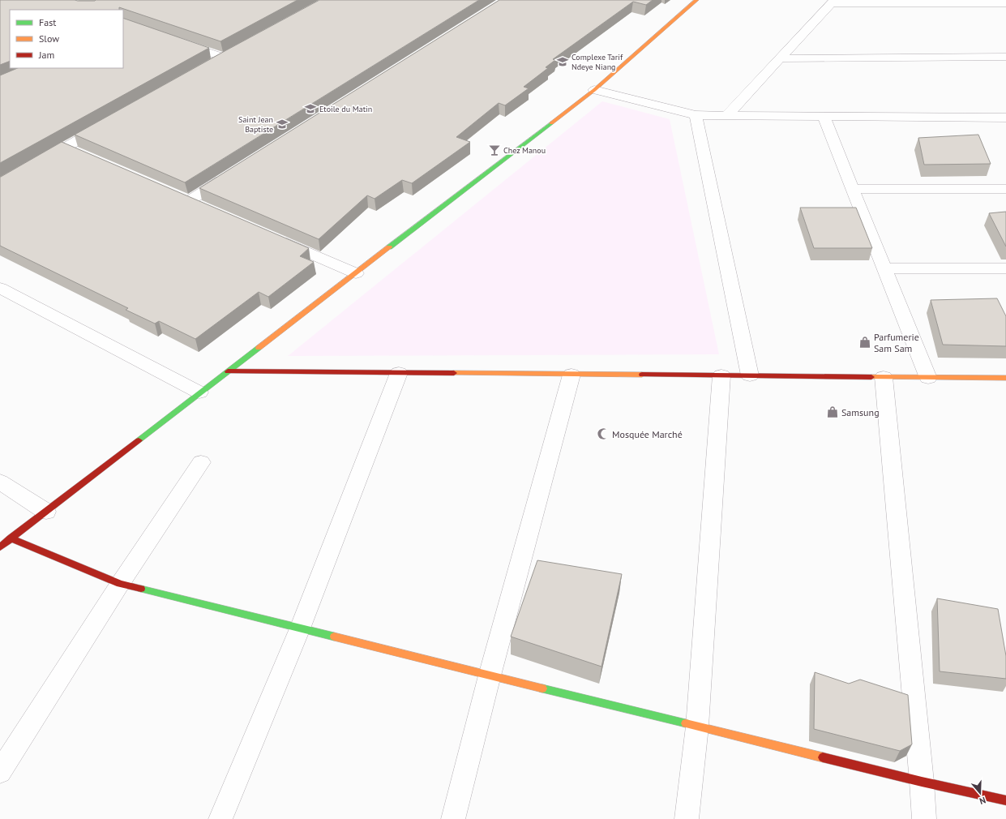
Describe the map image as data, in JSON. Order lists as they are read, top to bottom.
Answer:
{
  "places": {
    "school or university": ["Complexe Tarif Ndeye Niang", "Etoile du Matin", "Saint Jean Baptiste"],
    "bar": ["Chez Manou"],
    "shop": ["Parfumerie Sam Sam", "Samsung"],
    "mosque": ["Mosquée Marché"]
  },
  "legend": ["Fast", "Slow", "Jam"],
  "north": "bottom"
}
